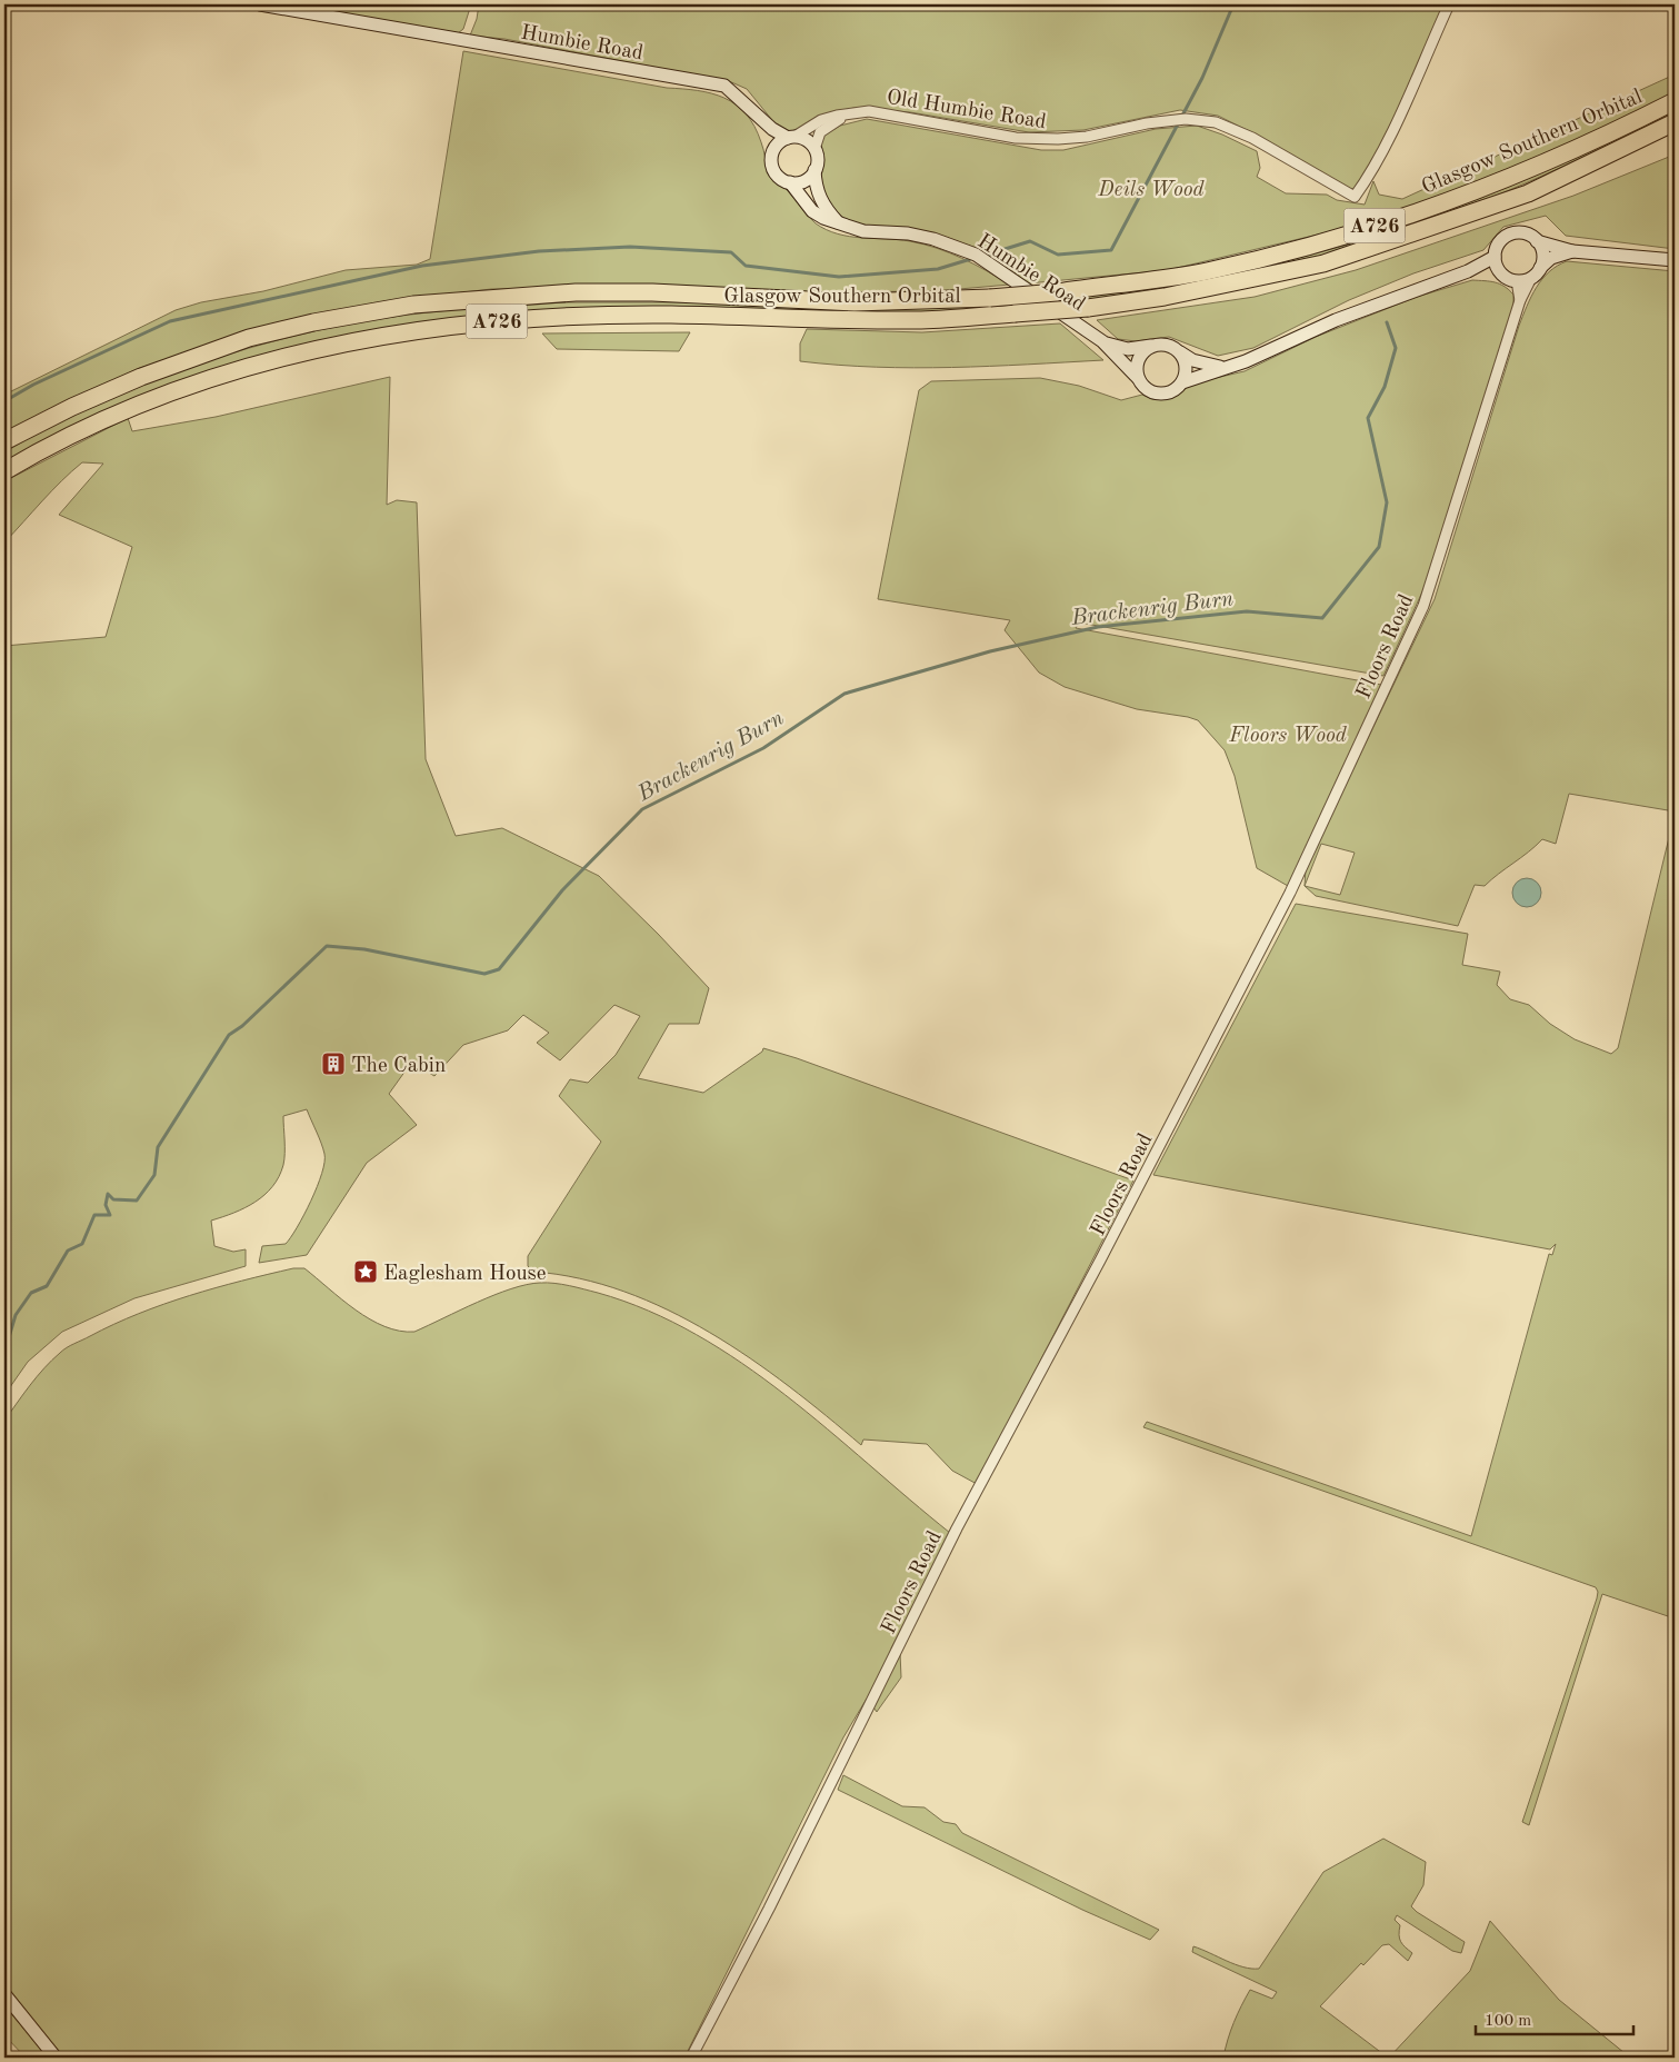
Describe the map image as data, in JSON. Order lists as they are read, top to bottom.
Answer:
{
  "streets": {
    "highway": ["Glasgow Southern Orbital", "A726"],
    "street": ["Humbie Road", "Old Humbie Road", "Floors Road"]
  },
  "water": ["Brackenrig Burn"],
  "parks": ["Deils Wood", "Floors Wood"],
  "places": {
    "building": ["The Cabin"],
    "place": ["Eaglesham House"]
  },
  "scale_bar": "100 m"
}
